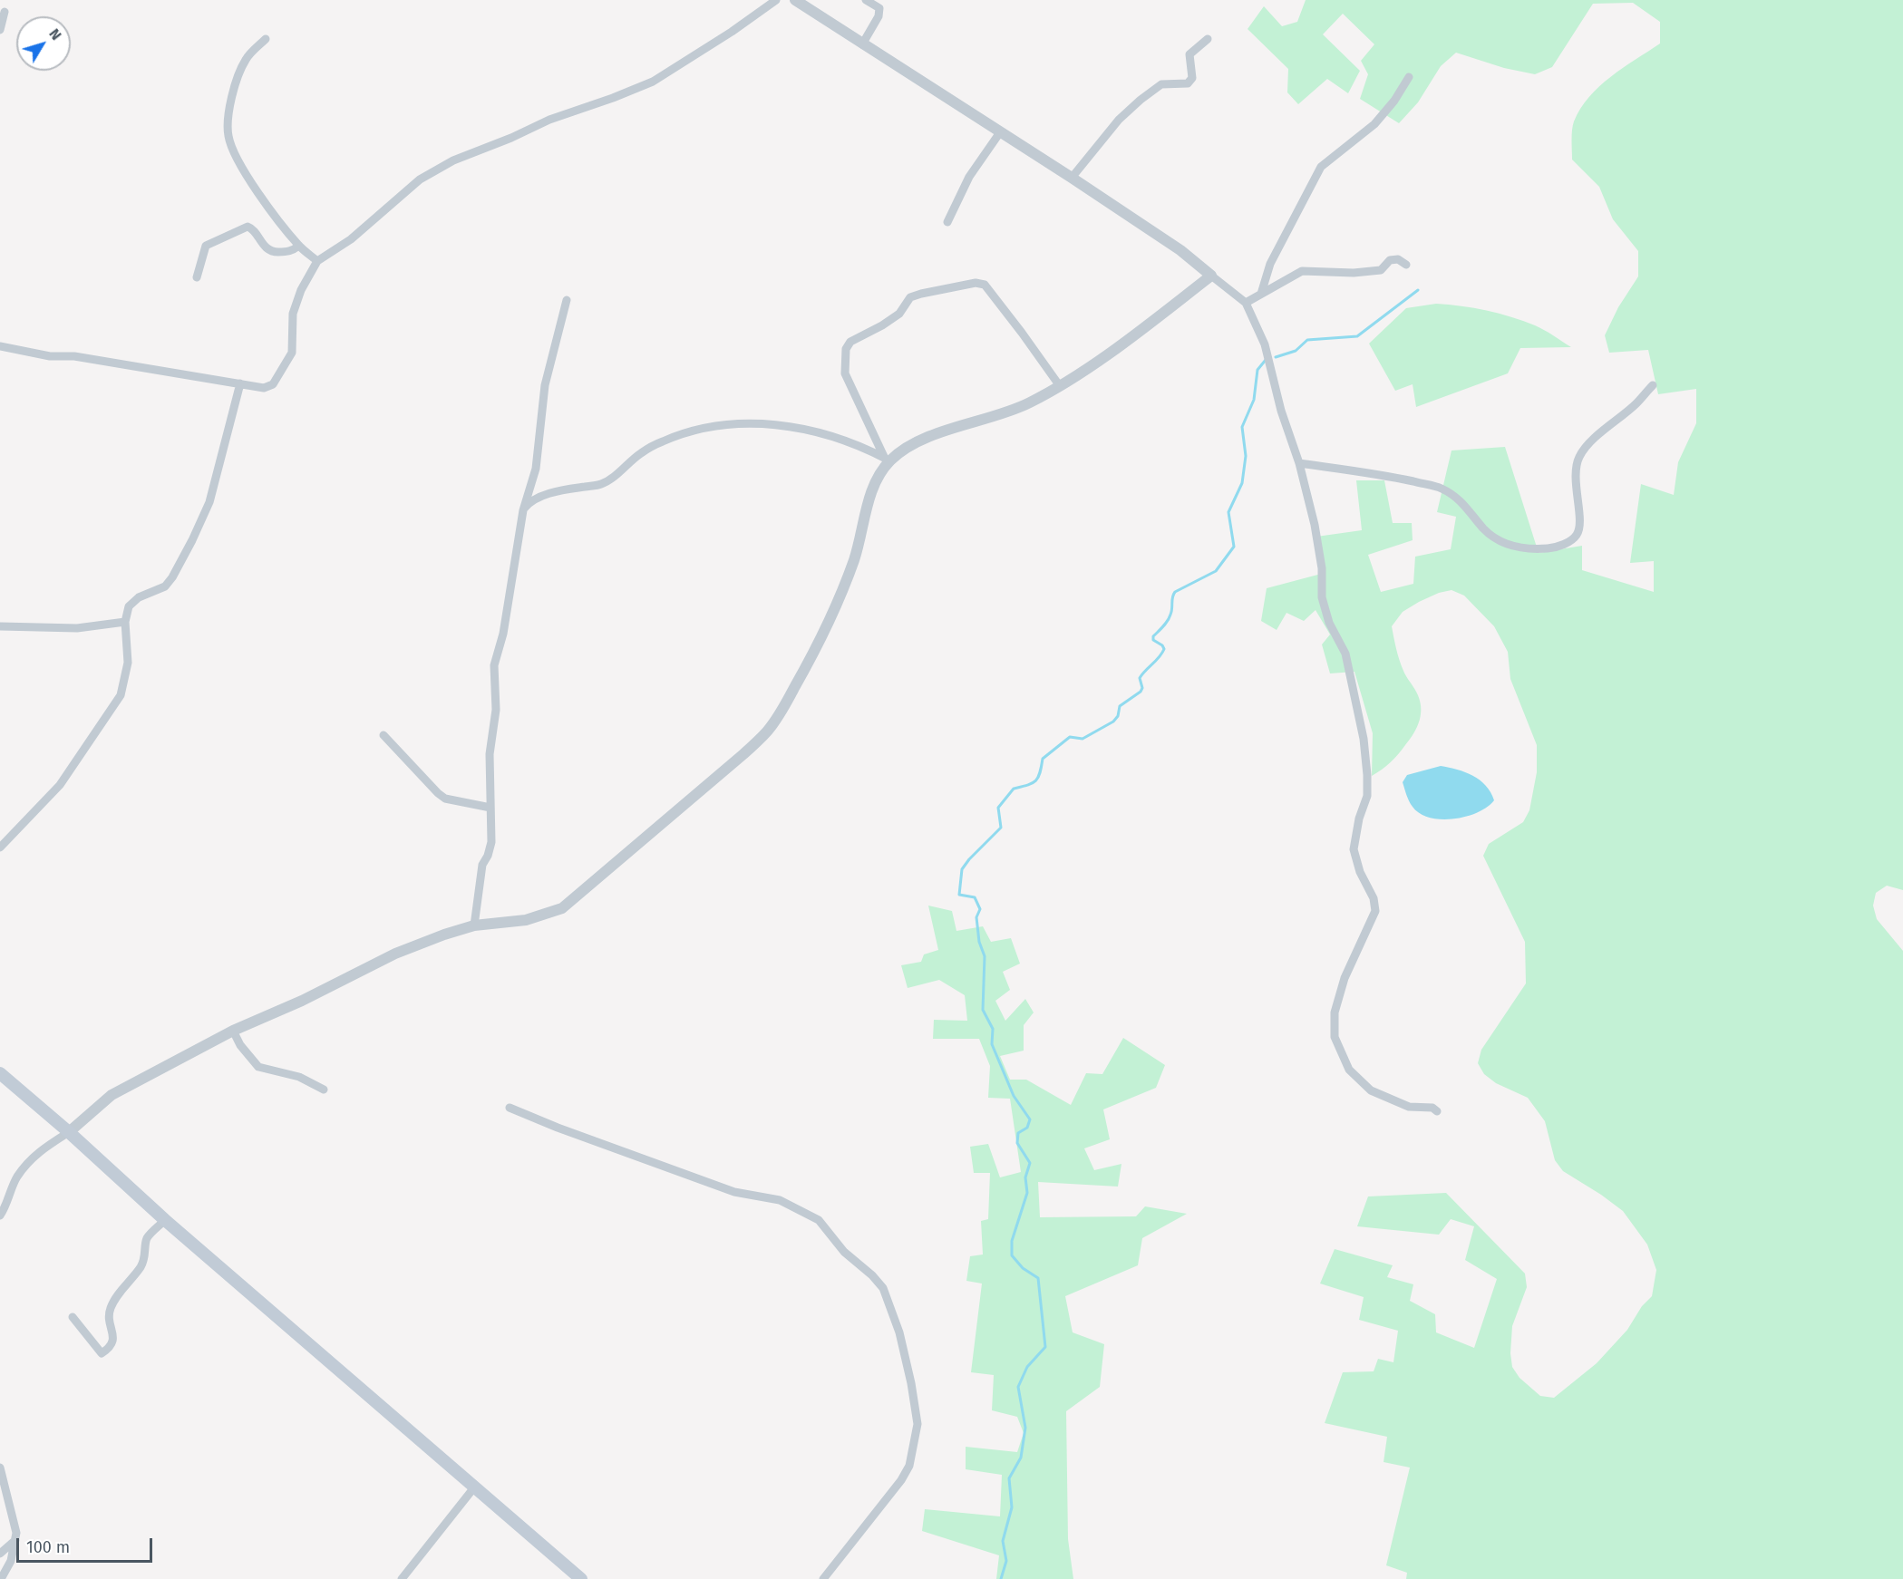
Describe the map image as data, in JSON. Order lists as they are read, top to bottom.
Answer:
{
  "scale_bar": "100 m",
  "north": "top right"
}
